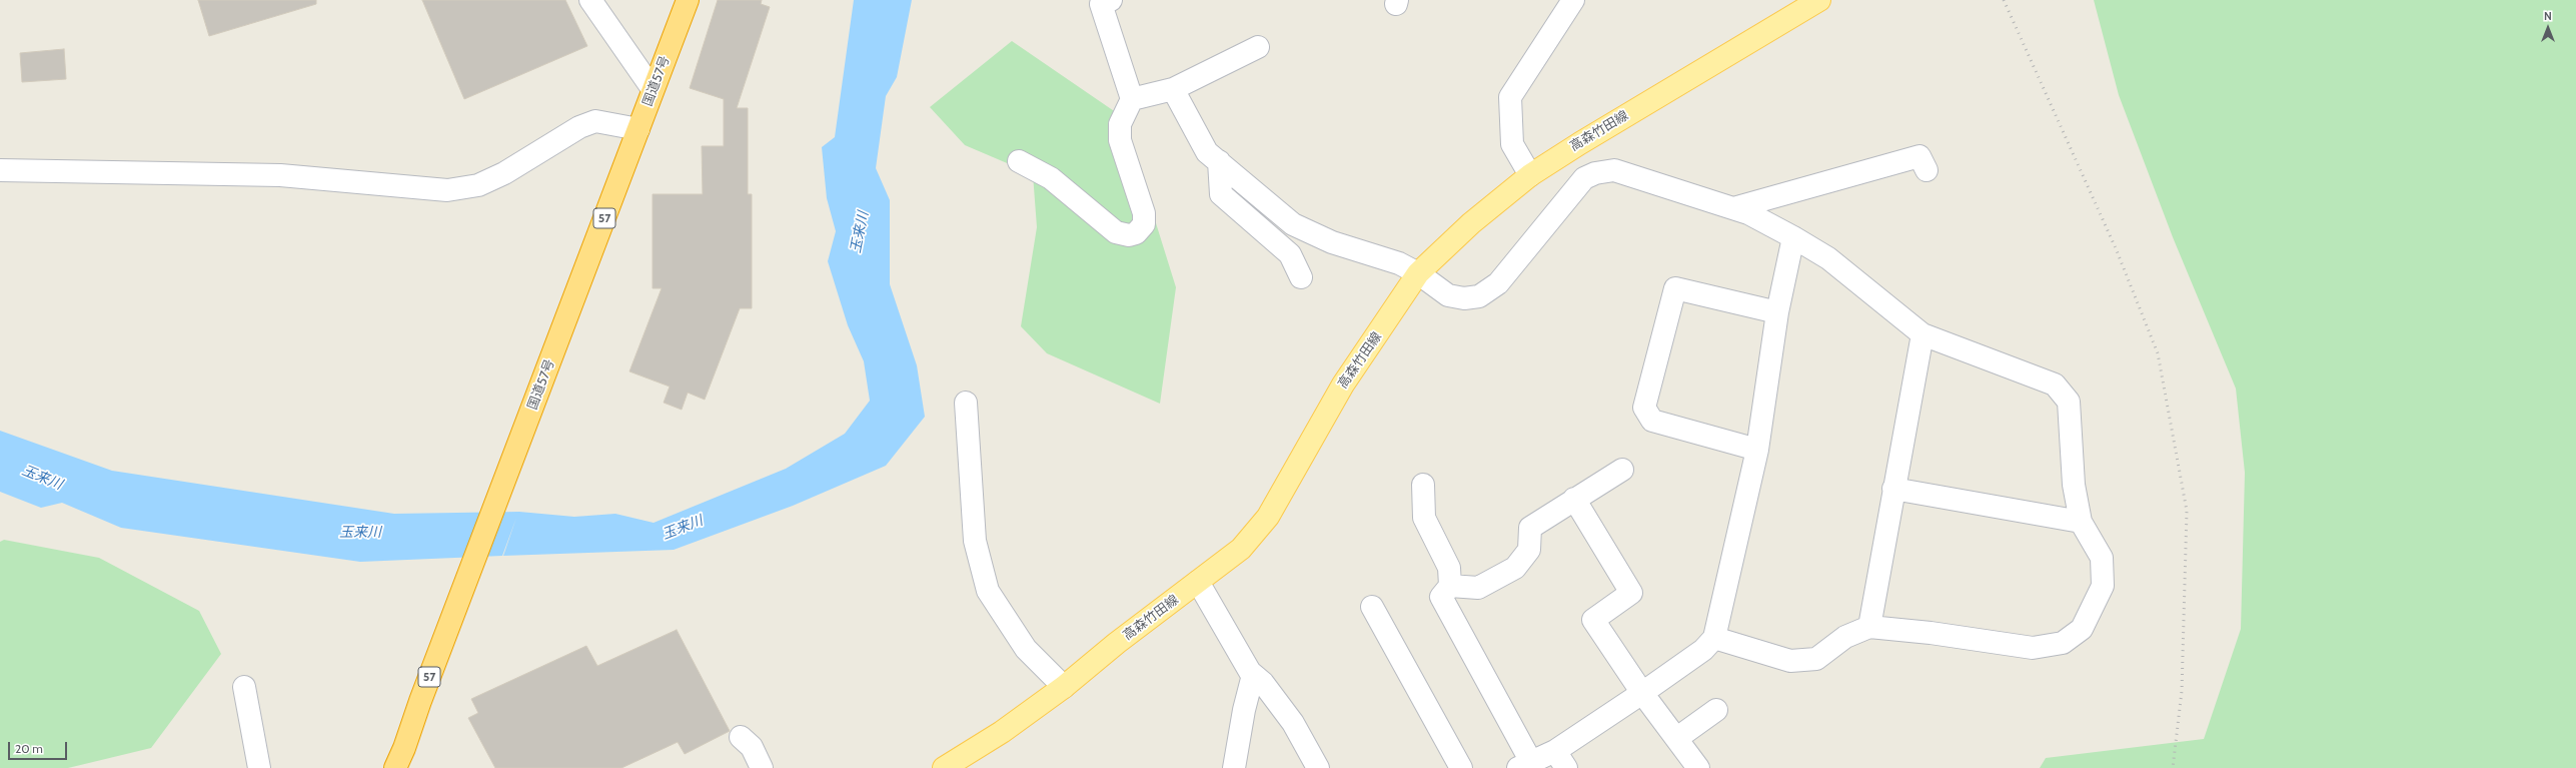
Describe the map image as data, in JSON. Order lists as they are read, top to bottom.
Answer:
{
  "streets": {
    "highway": ["国道57号", "57"],
    "main road": ["高森竹田線"]
  },
  "water": ["玉来川"],
  "scale_bar": "20 m",
  "north": "top"
}
